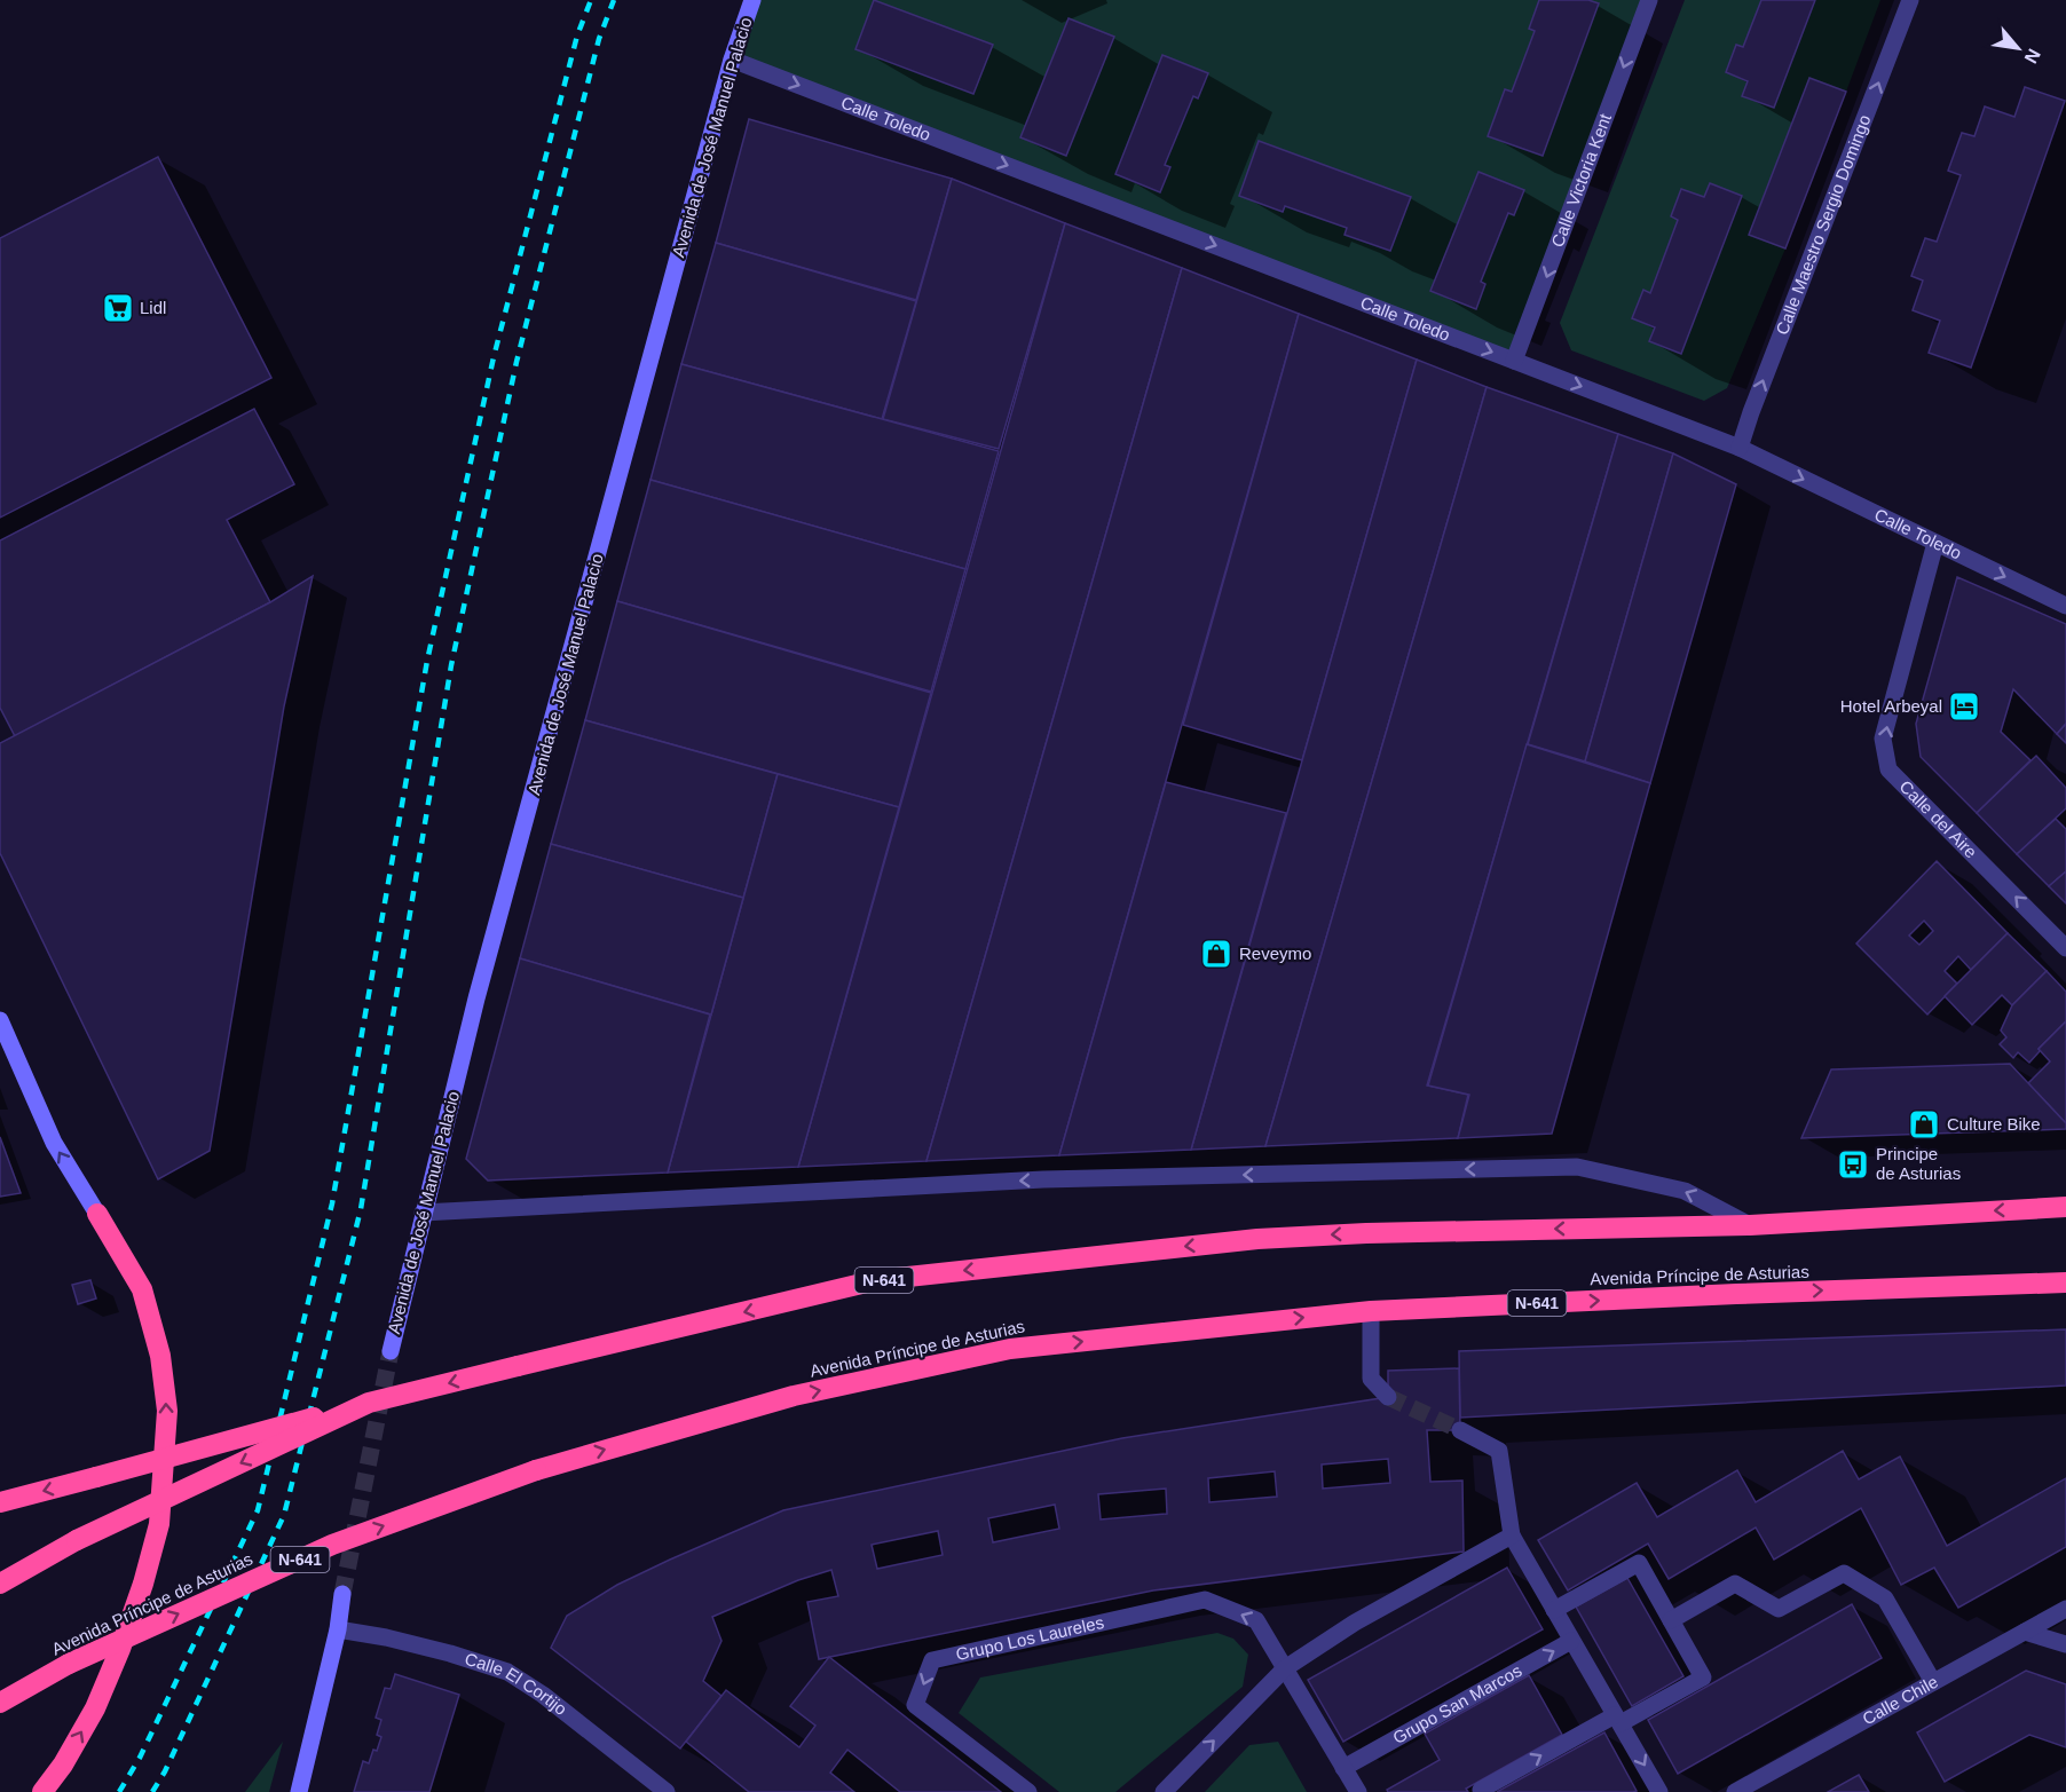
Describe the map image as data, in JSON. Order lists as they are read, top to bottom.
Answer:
{
  "streets": {
    "highway": ["Avenida Príncipe de Asturias", "N-641"],
    "main road": ["Avenida de José Manuel Palacio"],
    "street": [
      "Calle Toledo",
      "Calle Victoria Kent",
      "Calle Maestro Sergio Domingo",
      "Calle del Aire",
      "Grupo Los Laureles",
      "Calle El Cortijo",
      "Calle Chile",
      "Grupo San Marcos"
    ]
  },
  "crossings": [
    ["Calle Toledo", "Avenida de José Manuel Palacio"],
    ["Calle Toledo", "Calle Victoria Kent"],
    ["Calle Toledo", "Calle Maestro Sergio Domingo"],
    ["Calle Toledo", "Calle del Aire"],
    ["Grupo Los Laureles", "Grupo San Marcos"]
  ],
  "one_way": [
    "Calle Toledo",
    "Calle Victoria Kent",
    "Calle Maestro Sergio Domingo",
    "Calle del Aire"
  ],
  "places": {
    "supermarket": ["Lidl"],
    "hotel": ["Hotel Arbeyal"],
    "shop": ["Reveymo", "Culture Bike"],
    "bus stop": ["Principe de Asturias"]
  },
  "north": "bottom right"
}
